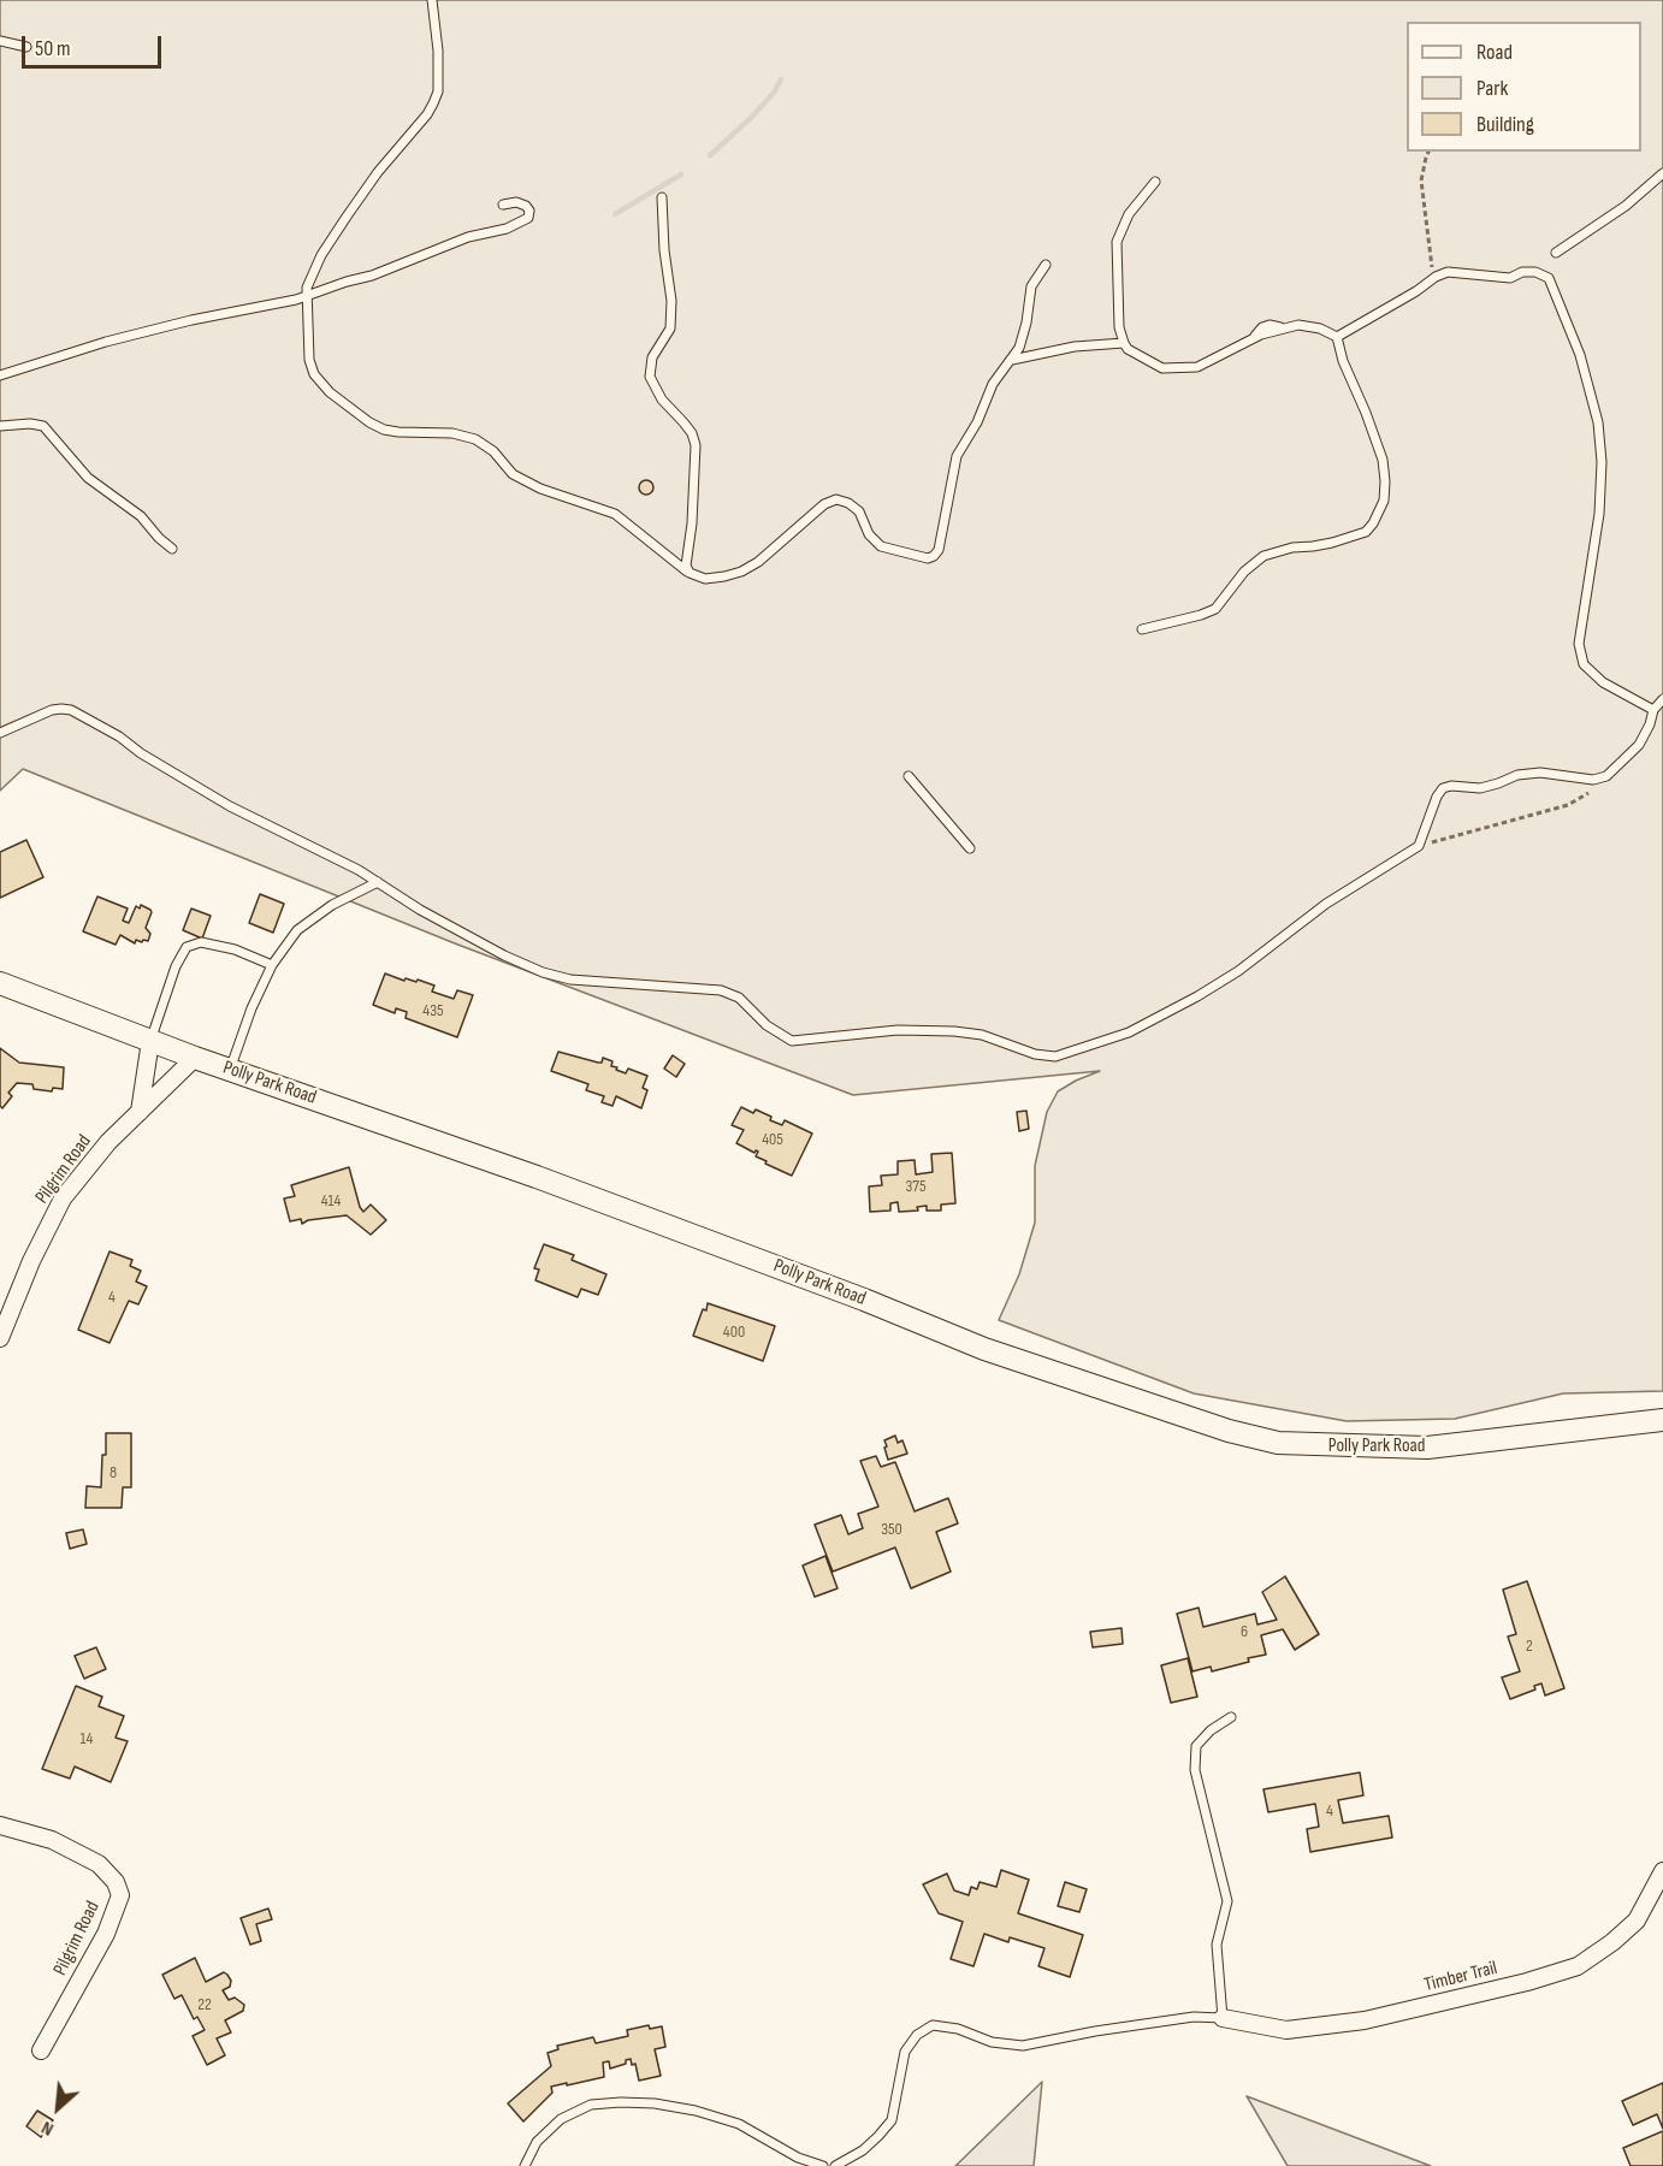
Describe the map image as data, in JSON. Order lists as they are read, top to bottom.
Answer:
{
  "streets": {
    "street": ["Polly Park Road", "Pilgrim Road", "Timber Trail"]
  },
  "crossings": [
    ["Polly Park Road", "Pilgrim Road"]
  ],
  "house_numbers": [
    "435",
    "405",
    "375",
    "414",
    "4",
    "400",
    "8",
    "350",
    "6",
    "2",
    "14",
    "4",
    "22"
  ],
  "legend": ["Road", "Park", "Building"],
  "scale_bar": "50 m",
  "north": "bottom left"
}
